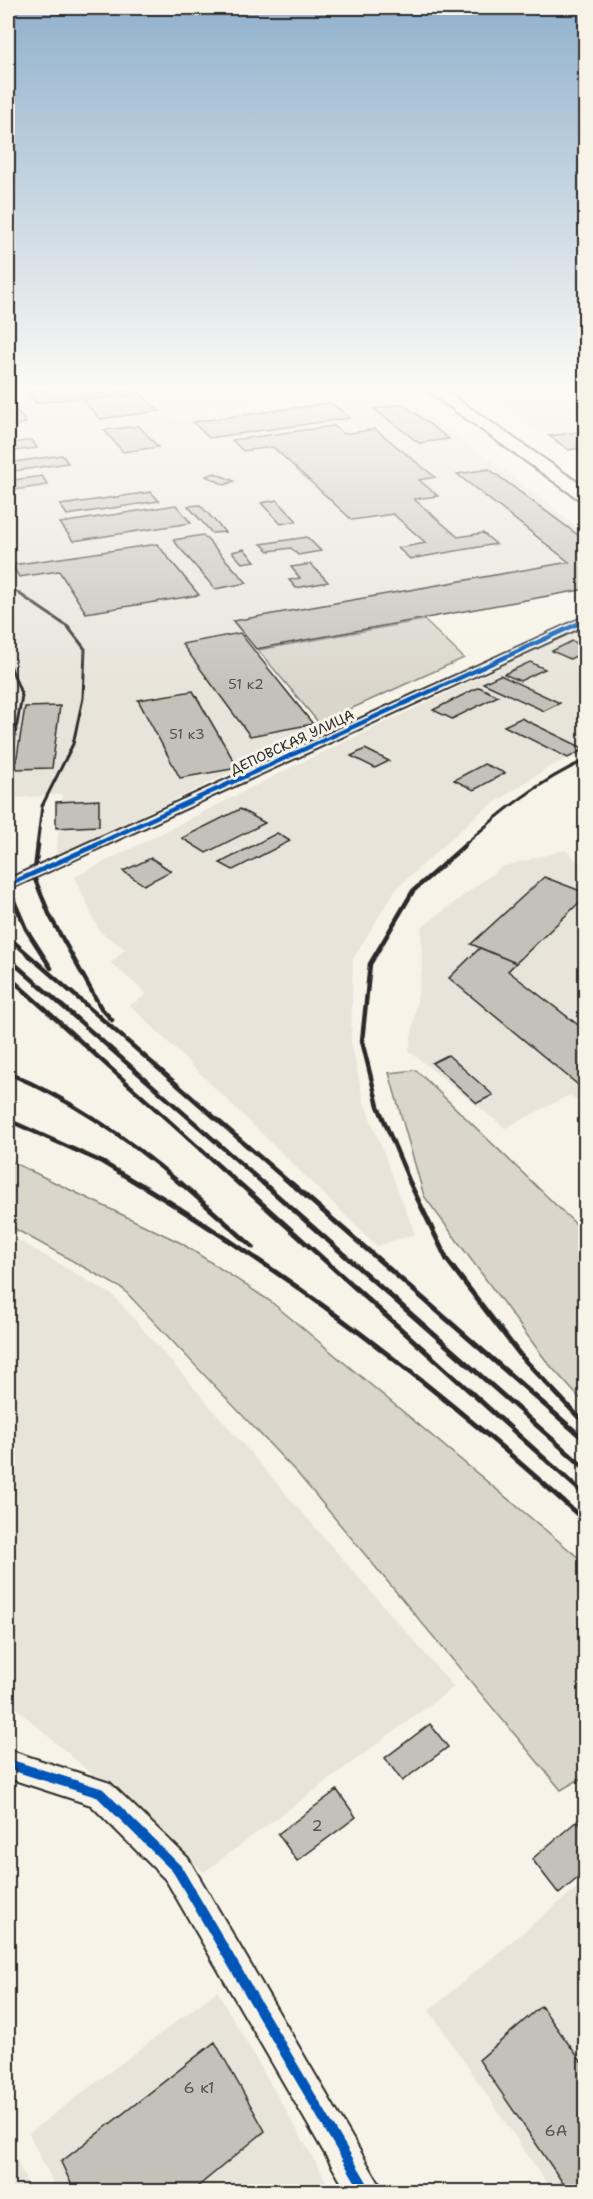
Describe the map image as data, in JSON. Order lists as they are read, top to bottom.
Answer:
{
  "streets": {
    "street": ["ДЕПОВСКАЯ УЛИЦА"]
  },
  "house_numbers": [
    "51 к2",
    "51 к3",
    "2",
    "6 к1",
    "6А"
  ]
}
